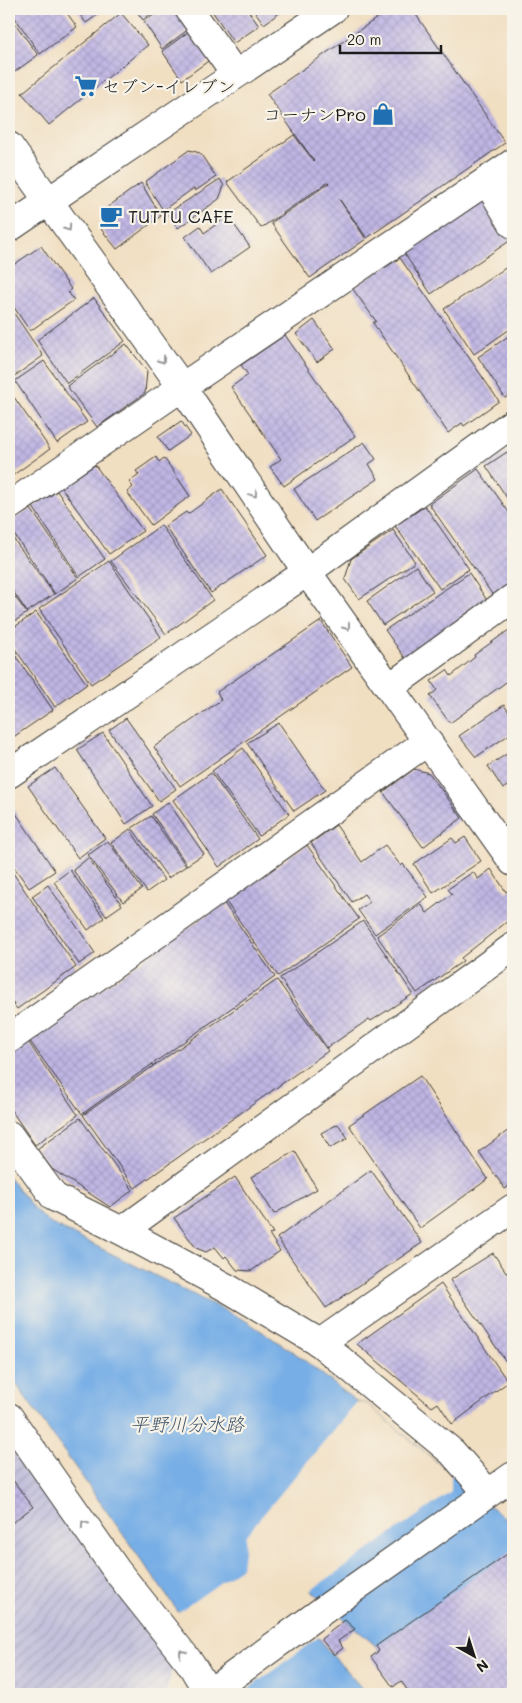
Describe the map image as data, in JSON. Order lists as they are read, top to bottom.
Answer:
{
  "water": ["平野川分水路"],
  "places": {
    "supermarket": ["セブン-イレブン"],
    "shop": ["コーナンPro"],
    "cafe": ["TUTTU CAFE"]
  },
  "scale_bar": "20 m",
  "north": "bottom right"
}
